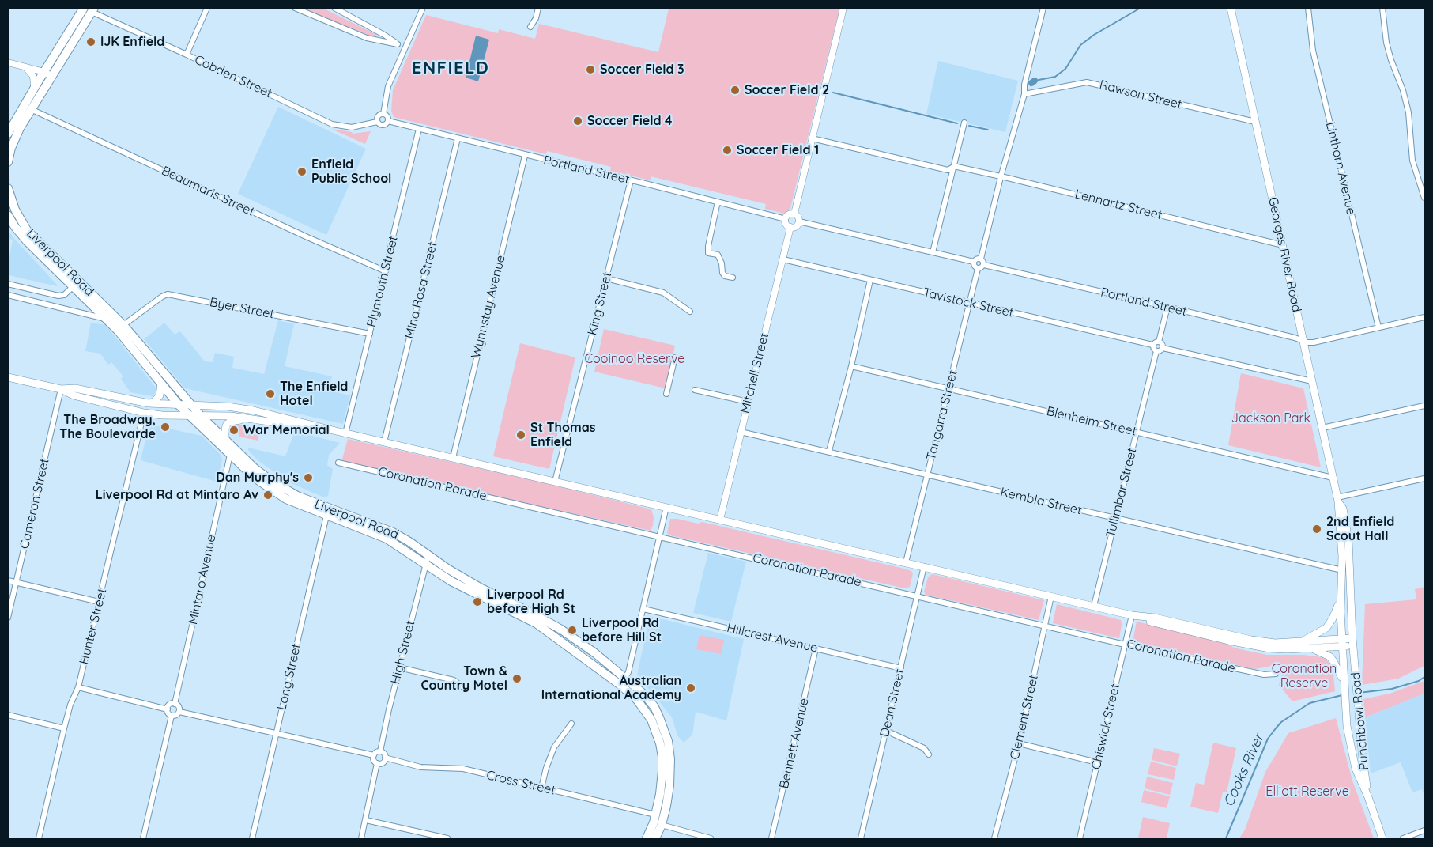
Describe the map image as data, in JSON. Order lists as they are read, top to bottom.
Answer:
{
  "streets": {
    "highway": ["Liverpool Road"],
    "main road": ["Georges River Road", "Coronation Parade", "Punchbowl Road"],
    "street": [
      "Cobden Street",
      "Rawson Street",
      "Linthorn Avenue",
      "Portland Street",
      "Beaumaris Street",
      "Lennartz Street",
      "Plymouth Street",
      "Mina Rosa Street",
      "Tavistock Street",
      "King Street",
      "Wynnstay Avenue",
      "Byer Street",
      "Mitchell Street",
      "Tangarra Street",
      "Blenheim Street",
      "Tullimbar Street",
      "Kembla Street",
      "Cameron Street",
      "Mintaro Avenue",
      "Hunter Street",
      "Hillcrest Avenue",
      "High Street",
      "Long Street",
      "Dean Street",
      "Clement Street",
      "Chiswick Street",
      "Bennett Avenue",
      "Cross Street"
    ]
  },
  "crossings": [
    ["Cobden Street", "Portland Street"],
    ["Rawson Street", "Georges River Road"],
    ["Linthorn Avenue", "Portland Street"],
    ["Portland Street", "Georges River Road"],
    ["Portland Street", "Plymouth Street"],
    ["Portland Street", "Mina Rosa Street"],
    ["Portland Street", "King Street"],
    ["Portland Street", "Wynnstay Avenue"],
    ["Portland Street", "Mitchell Street"],
    ["Portland Street", "Tangarra Street"],
    ["Beaumaris Street", "Plymouth Street"],
    ["Lennartz Street", "Georges River Road"],
    ["Georges River Road", "Blenheim Street"],
    ["Georges River Road", "Coronation Parade"],
    ["Georges River Road", "Kembla Street"],
    ["Georges River Road", "Punchbowl Road"],
    ["Liverpool Road", "Byer Street"],
    ["Liverpool Road", "Coronation Parade"],
    ["Liverpool Road", "Mintaro Avenue"],
    ["Liverpool Road", "High Street"],
    ["Liverpool Road", "Long Street"],
    ["Liverpool Road", "Cross Street"],
    ["Plymouth Street", "Byer Street"],
    ["Plymouth Street", "Coronation Parade"],
    ["Mina Rosa Street", "Coronation Parade"],
    ["Tavistock Street", "Mitchell Street"],
    ["Tavistock Street", "Tangarra Street"],
    ["Tavistock Street", "Tullimbar Street"],
    ["King Street", "Coronation Parade"],
    ["Wynnstay Avenue", "Coronation Parade"],
    ["Mitchell Street", "Coronation Parade"],
    ["Mitchell Street", "Kembla Street"],
    ["Tangarra Street", "Blenheim Street"],
    ["Tangarra Street", "Coronation Parade"],
    ["Tangarra Street", "Kembla Street"],
    ["Blenheim Street", "Tullimbar Street"],
    ["Coronation Parade", "Tullimbar Street"],
    ["Coronation Parade", "Cameron Street"],
    ["Coronation Parade", "Hunter Street"],
    ["Coronation Parade", "Dean Street"],
    ["Coronation Parade", "Clement Street"],
    ["Coronation Parade", "Punchbowl Road"],
    ["Coronation Parade", "Chiswick Street"],
    ["Tullimbar Street", "Kembla Street"],
    ["Hillcrest Avenue", "Dean Street"],
    ["Hillcrest Avenue", "Bennett Avenue"],
    ["High Street", "Cross Street"]
  ],
  "districts": ["ENFIELD"],
  "water": ["Cooks River"],
  "parks": [
    "Cooinoo Reserve",
    "Jackson Park",
    "Coronation Reserve",
    "Elliott Reserve"
  ],
  "places": [
    "IJK Enfield",
    "Soccer Field 3",
    "Soccer Field 2",
    "Soccer Field 4",
    "Soccer Field 1",
    "Enfield Public School",
    "The Enfield Hotel",
    "The Broadway, The Boulevarde",
    "War Memorial",
    "St Thomas Enfield",
    "Dan Murphy's",
    "Liverpool Rd at Mintaro Av",
    "2nd Enfield Scout Hall",
    "Liverpool Rd before High St",
    "Liverpool Rd before Hill St",
    "Town & Country Motel",
    "Australian International Academy"
  ]
}
